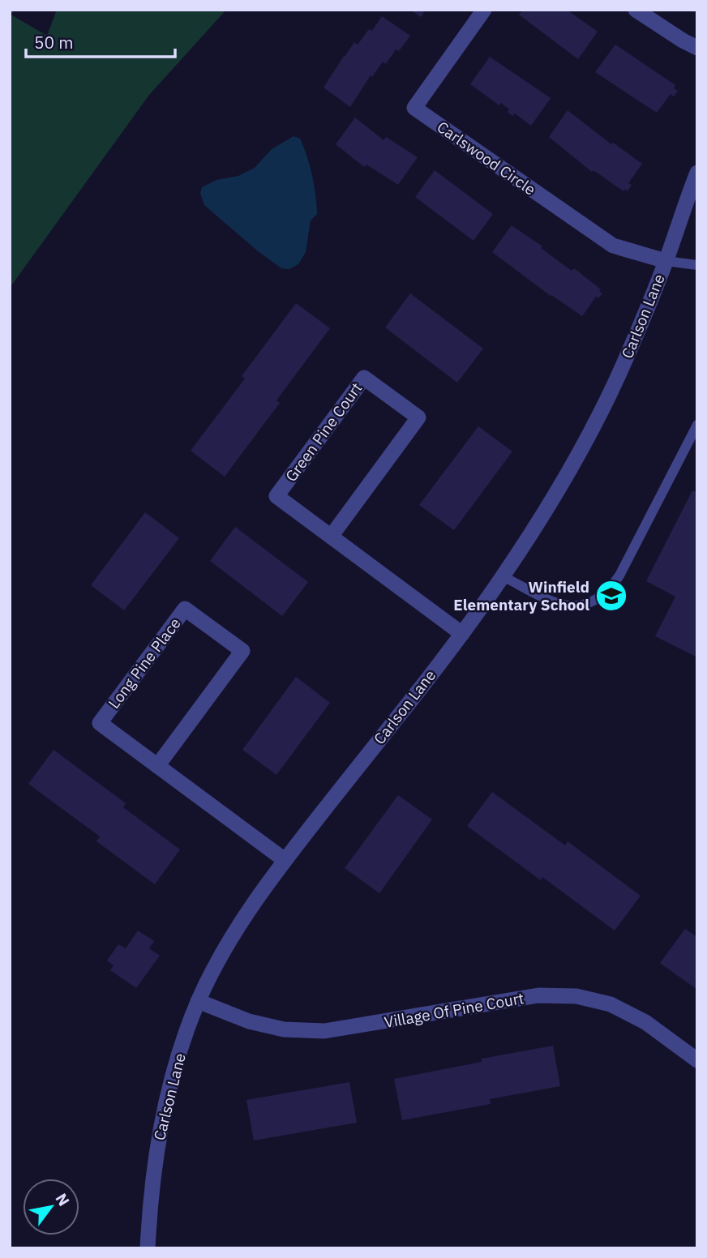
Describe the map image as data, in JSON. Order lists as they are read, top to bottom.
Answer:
{
  "streets": {
    "street": [
      "Carlswood Circle",
      "Carlson Lane",
      "Green Pine Court",
      "Long Pine Place",
      "Village Of Pine Court"
    ]
  },
  "crossings": [
    ["Carlswood Circle", "Carlson Lane"],
    ["Carlson Lane", "Green Pine Court"],
    ["Carlson Lane", "Long Pine Place"],
    ["Carlson Lane", "Village Of Pine Court"]
  ],
  "places": {
    "school or university": ["Winfield Elementary School"]
  },
  "scale_bar": "50 m",
  "north": "top right"
}
